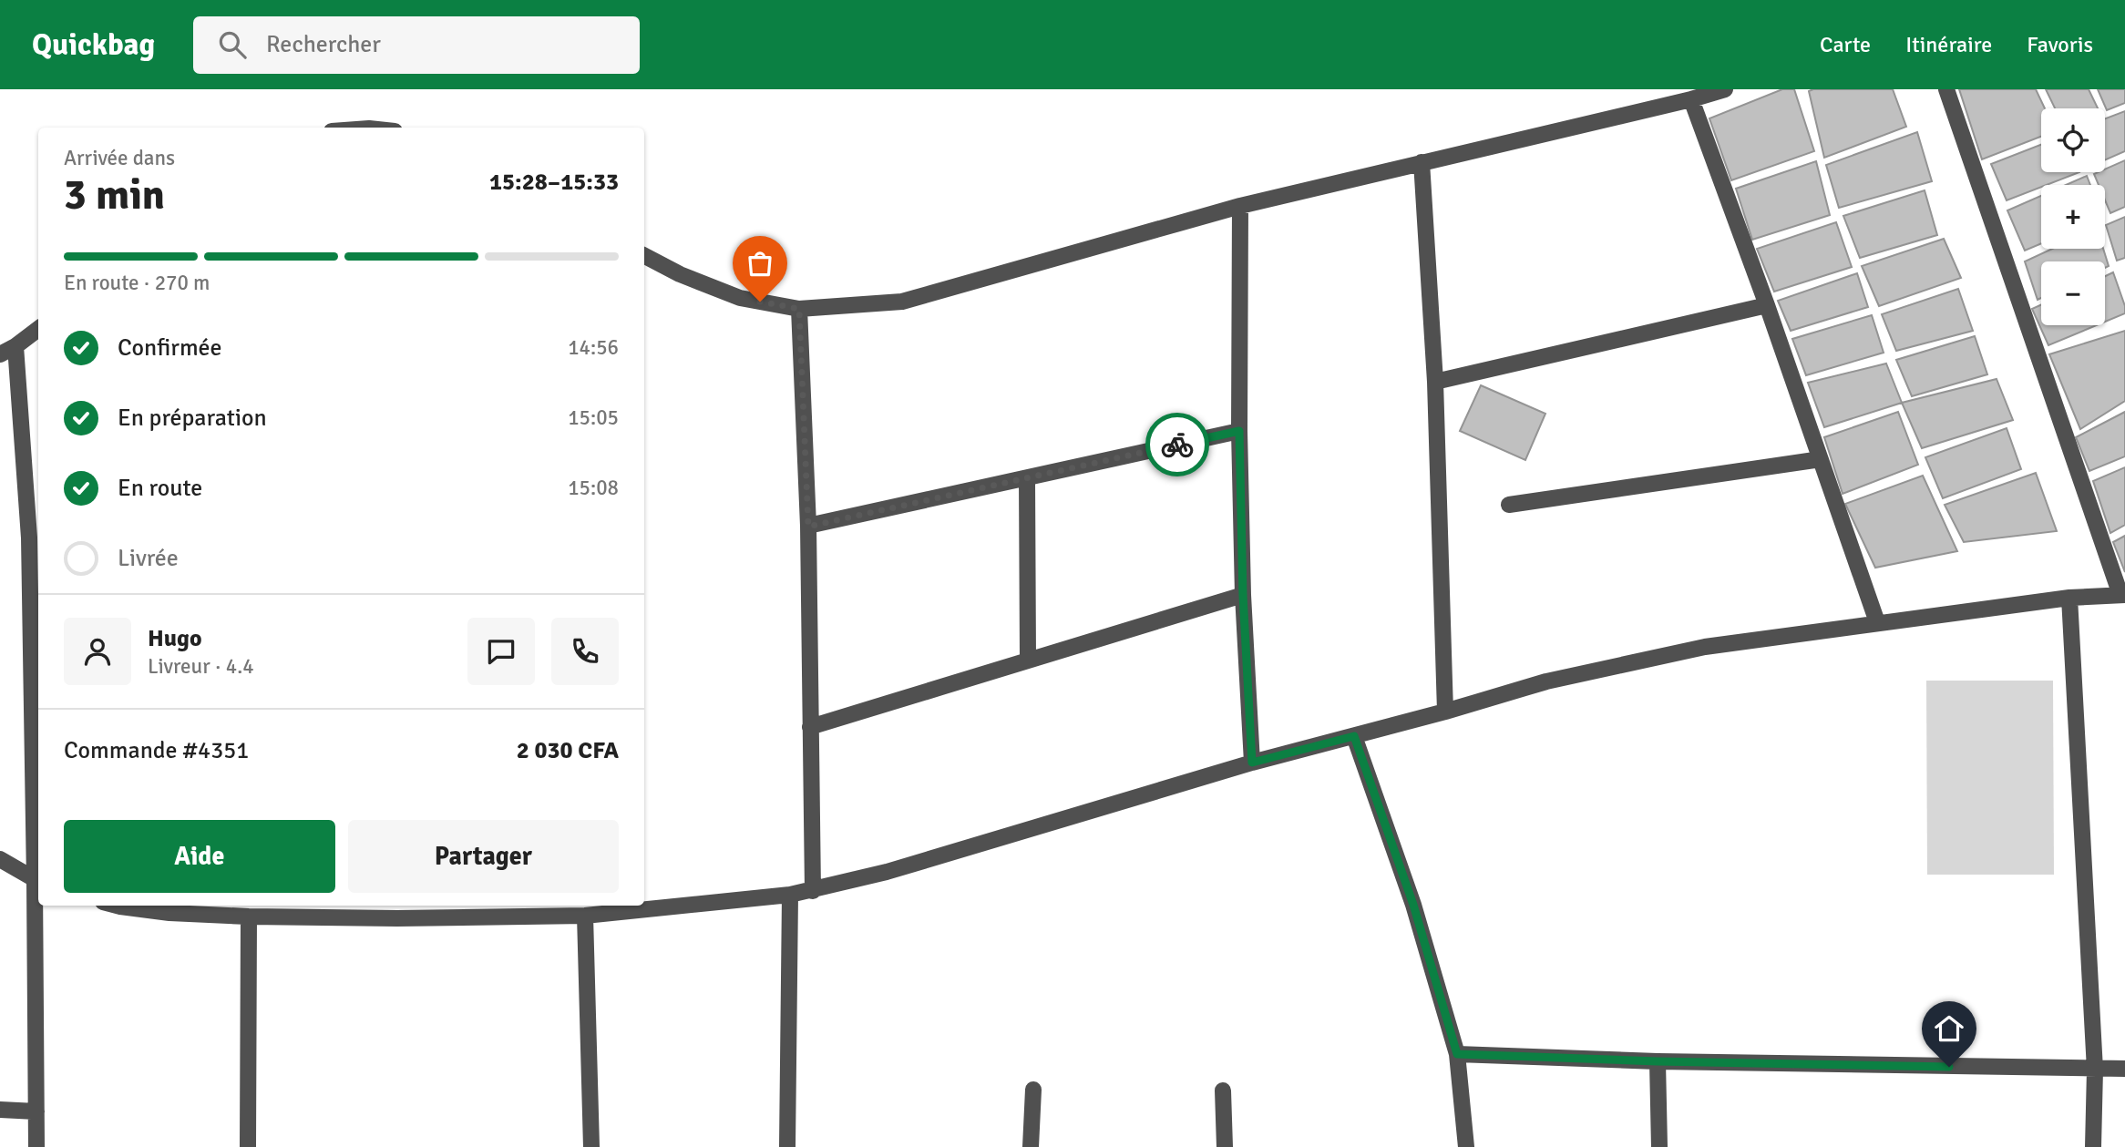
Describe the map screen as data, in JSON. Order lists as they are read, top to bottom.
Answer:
{
  "page": {
    "header": "Quickbag",
    "search": "Rechercher",
    "nav": ["Carte", "Itinéraire", "Favoris"],
    "map_buttons": ["+", "−"],
    "heading": ["3 min", "Arrivée dans", "15:28–15:33"],
    "panel": [
      "Hugo",
      "Livreur · 4.4",
      "Commande #4351",
      "2 030 CFA"
    ],
    "bar": "En route · 270 m",
    "list": [
      ["Confirmée", "14:56"],
      ["En préparation", "15:05"],
      ["En route", "15:08"],
      "Livrée"
    ],
    "buttons": ["Aide", "Partager"]
  }
}
